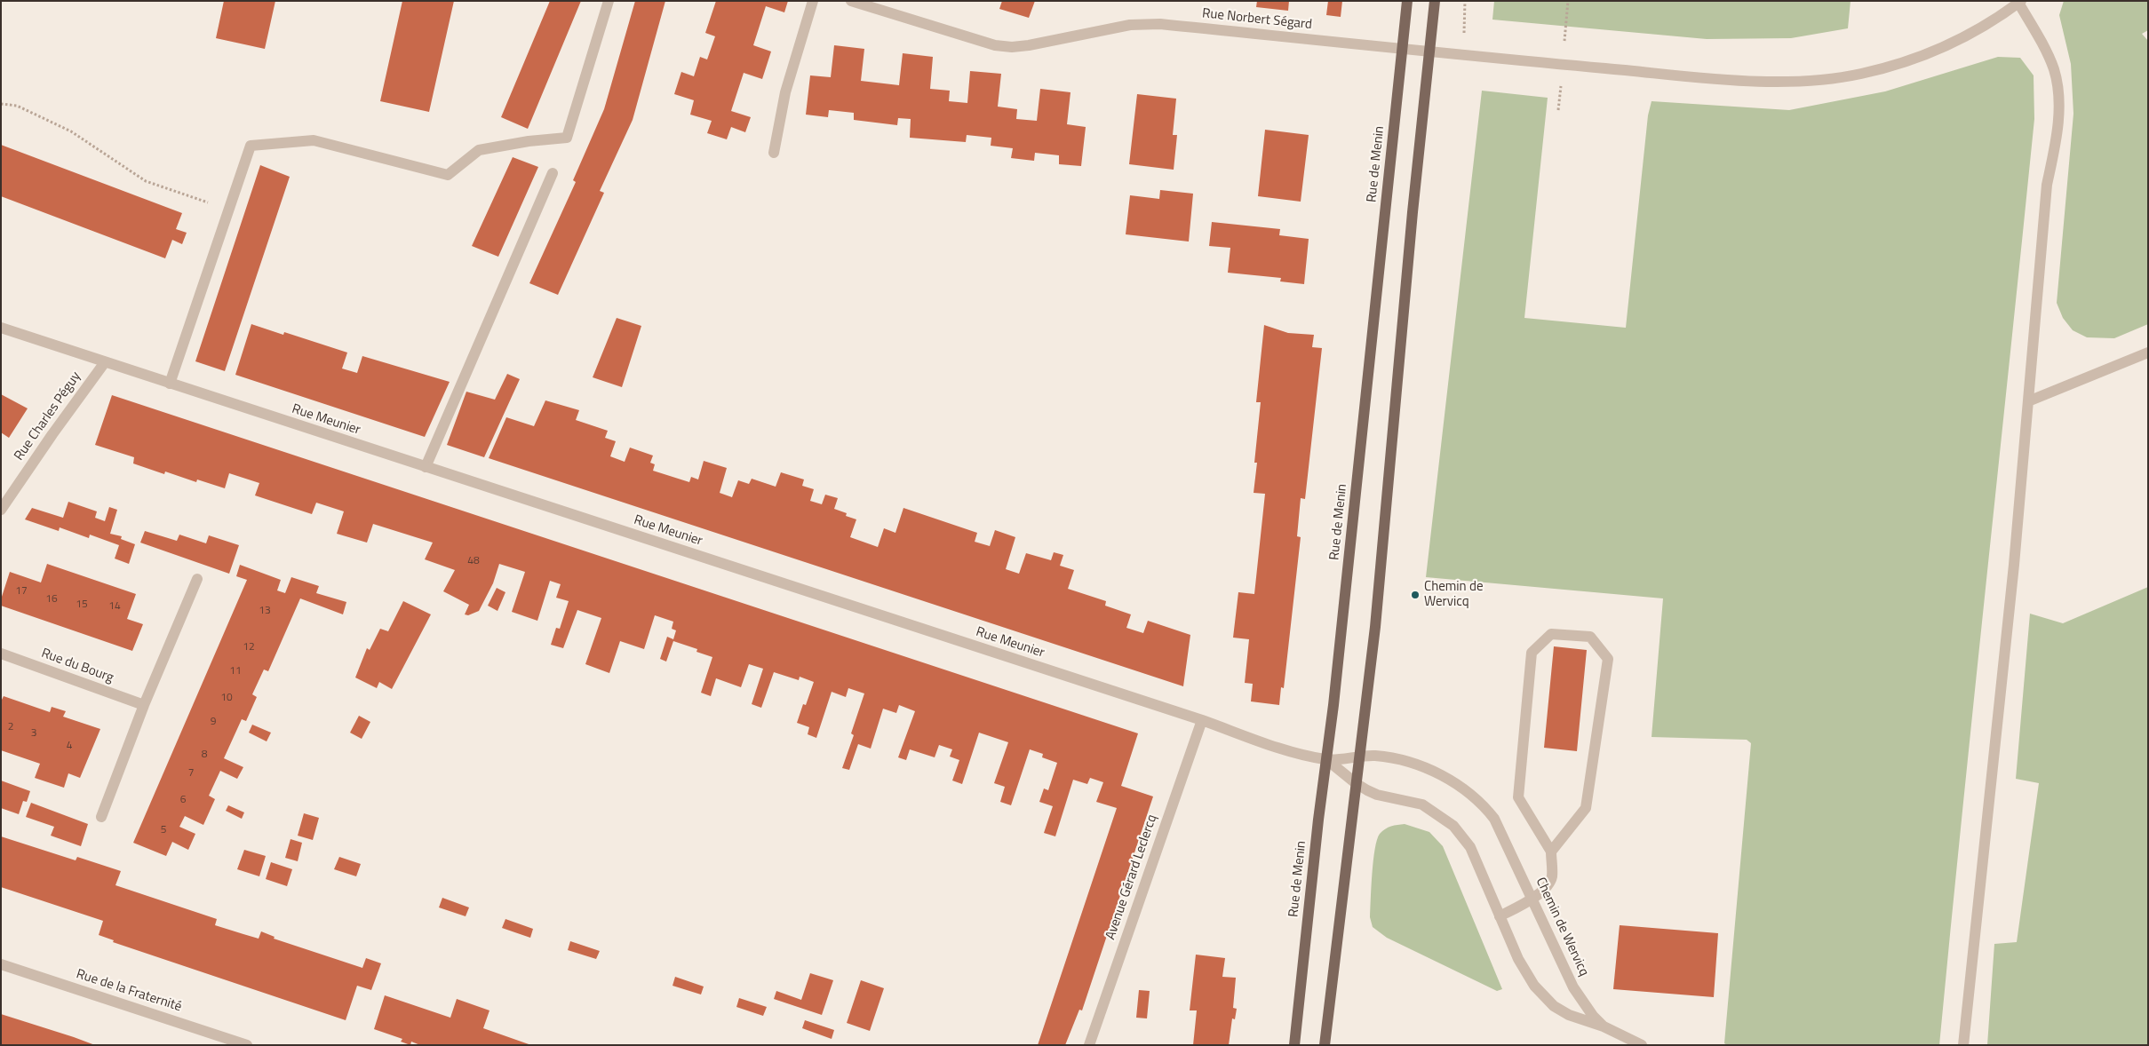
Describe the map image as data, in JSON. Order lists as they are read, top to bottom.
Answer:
{
  "streets": {
    "main road": ["Rue de Menin"],
    "street": [
      "Rue Norbert Ségard",
      "Rue Charles Péguy",
      "Rue Meunier",
      "Rue du Bourg",
      "Avenue Gérard Leclercq",
      "Chemin de Wervicq",
      "Rue de la Fraternité"
    ]
  },
  "crossings": [
    ["Rue Norbert Ségard", "Rue de Menin"],
    ["Rue de Menin", "Rue Meunier"],
    ["Rue de Menin", "Chemin de Wervicq"],
    ["Rue Charles Péguy", "Rue Meunier"],
    ["Rue Meunier", "Avenue Gérard Leclercq"],
    ["Rue Meunier", "Chemin de Wervicq"]
  ],
  "places": ["Chemin de Wervicq"],
  "house_numbers": [
    "48",
    "17",
    "16",
    "15",
    "14",
    "13",
    "12",
    "11",
    "10",
    "9",
    "2",
    "3",
    "4",
    "8",
    "7",
    "6",
    "5"
  ]
}
